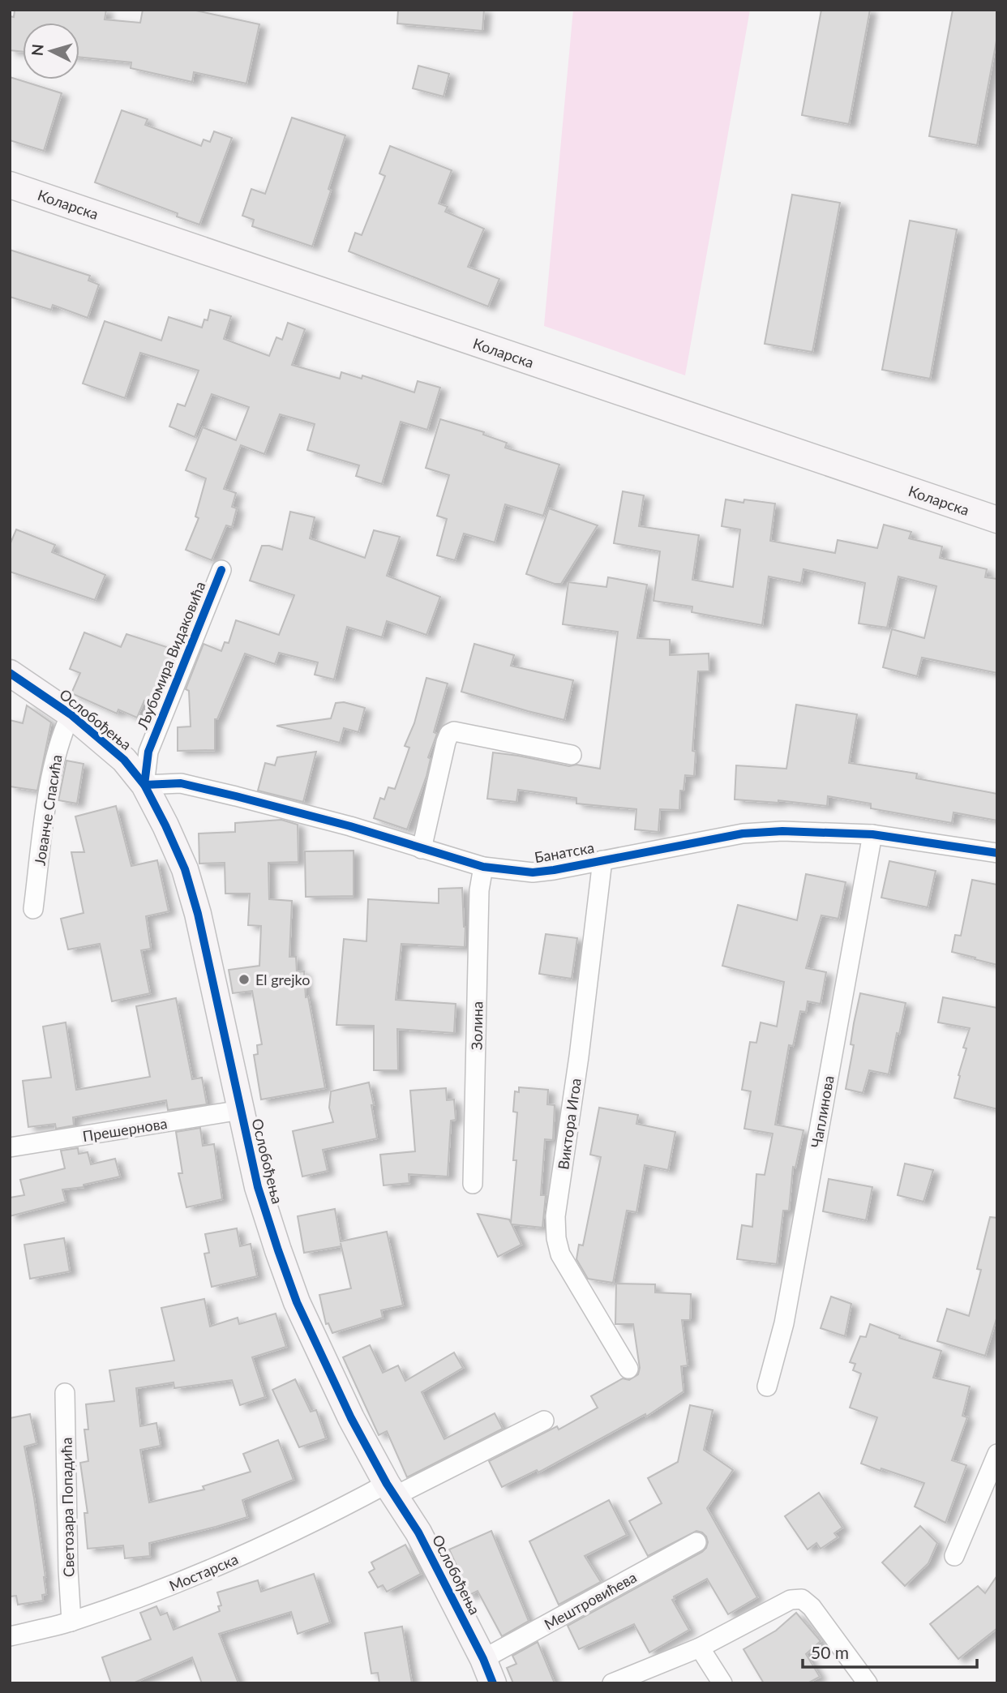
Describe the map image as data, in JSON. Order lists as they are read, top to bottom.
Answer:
{
  "streets": {
    "street": [
      "Коларска",
      "Љубомира Видаковића",
      "Ослобођења",
      "Јованче Спасића",
      "Банатска",
      "Золина",
      "Чаплинова",
      "Виктора Игоа",
      "Прешернова",
      "Светозара Попадића",
      "Мостарска",
      "Мештровићева"
    ]
  },
  "crossings": [
    ["Љубомира Видаковића", "Ослобођења"],
    ["Љубомира Видаковића", "Банатска"],
    ["Ослобођења", "Јованче Спасића"],
    ["Ослобођења", "Банатска"],
    ["Ослобођења", "Прешернова"],
    ["Ослобођења", "Мостарска"],
    ["Ослобођења", "Мештровићева"],
    ["Банатска", "Золина"],
    ["Банатска", "Чаплинова"],
    ["Банатска", "Виктора Игоа"],
    ["Светозара Попадића", "Мостарска"]
  ],
  "places": ["El grejko"],
  "scale_bar": "50 m",
  "north": "left"
}
